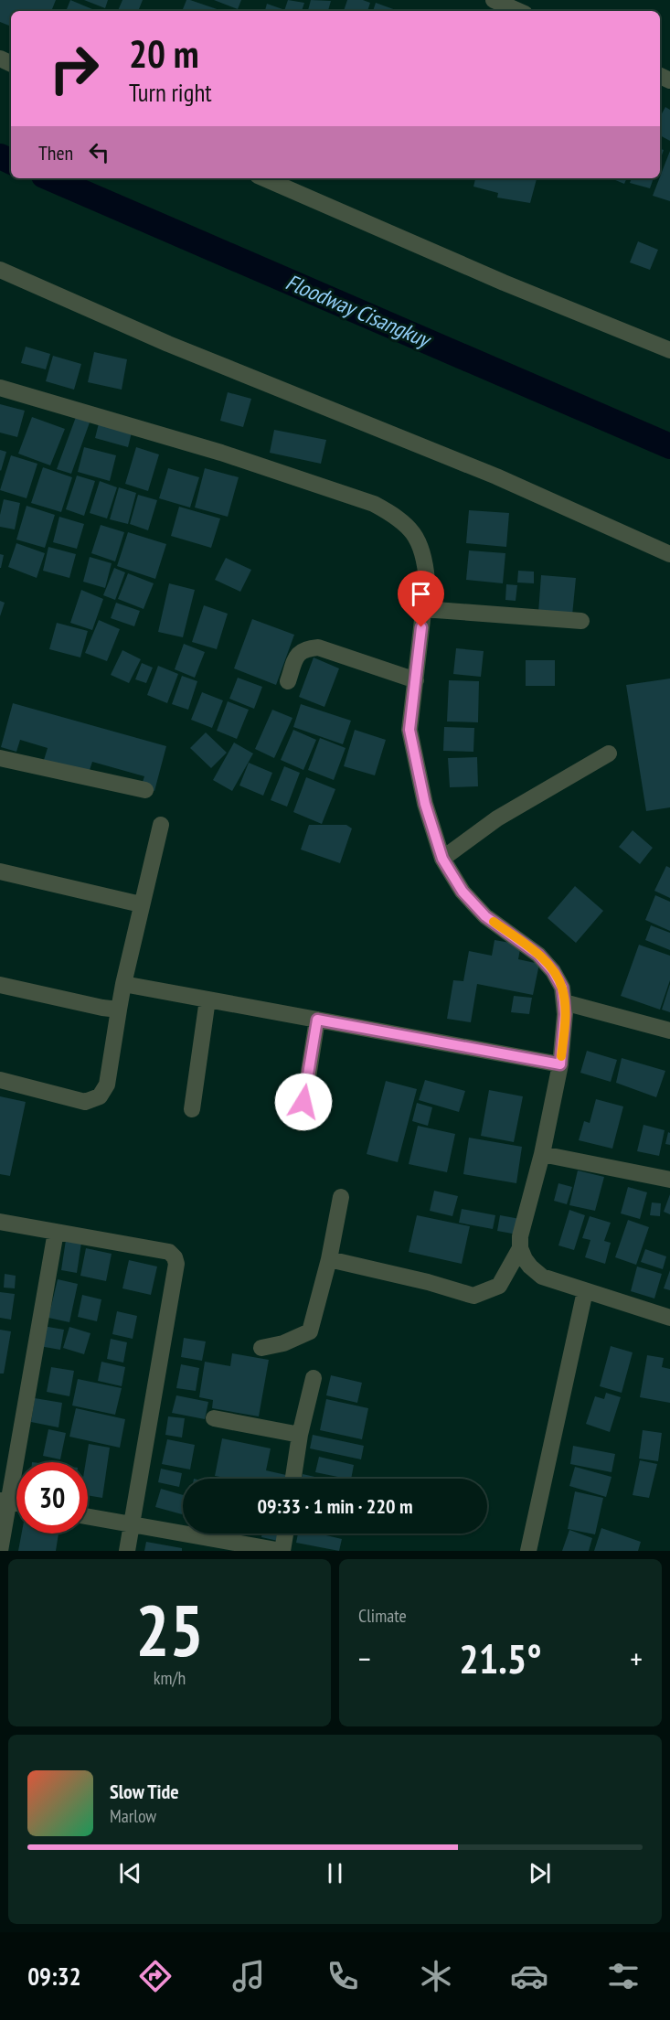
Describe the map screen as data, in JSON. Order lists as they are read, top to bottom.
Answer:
{
  "water": ["Floodway Cisangkuy"],
  "page": {
    "turn": ["20 m", "Turn right"],
    "then": "Then",
    "limit": "30",
    "trip": "09:33 · 1 min · 220 m",
    "tile": [
      ["25", "km/h"],
      "Climate"
    ],
    "heat": ["−", "21.5°", "+"],
    "song": ["Slow Tide", "Marlow"],
    "tabs": "09:32"
  }
}
